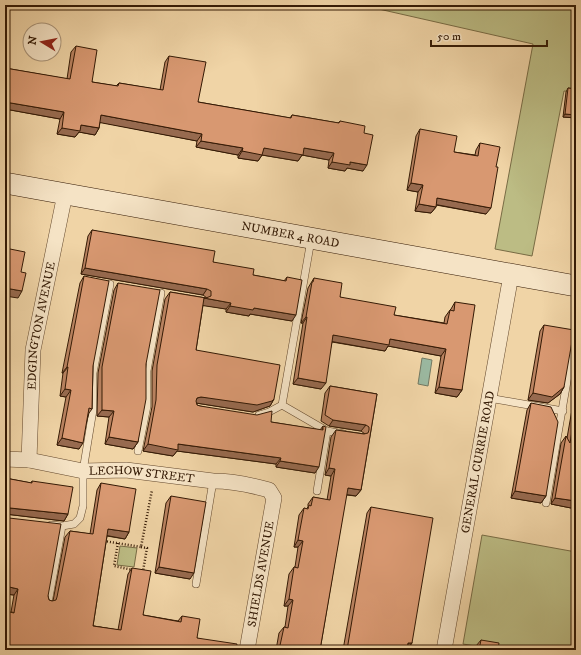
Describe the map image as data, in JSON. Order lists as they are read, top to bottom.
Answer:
{
  "streets": {
    "main road": ["NUMBER 4 ROAD"],
    "street": [
      "EDGINGTON AVENUE",
      "GENERAL CURRIE ROAD",
      "LECHOW STREET",
      "SHIELDS AVENUE"
    ]
  },
  "crossings": [
    ["NUMBER 4 ROAD", "EDGINGTON AVENUE"],
    ["NUMBER 4 ROAD", "GENERAL CURRIE ROAD"],
    ["EDGINGTON AVENUE", "LECHOW STREET"],
    ["LECHOW STREET", "SHIELDS AVENUE"]
  ],
  "scale_bar": "50 m",
  "north": "left"
}
